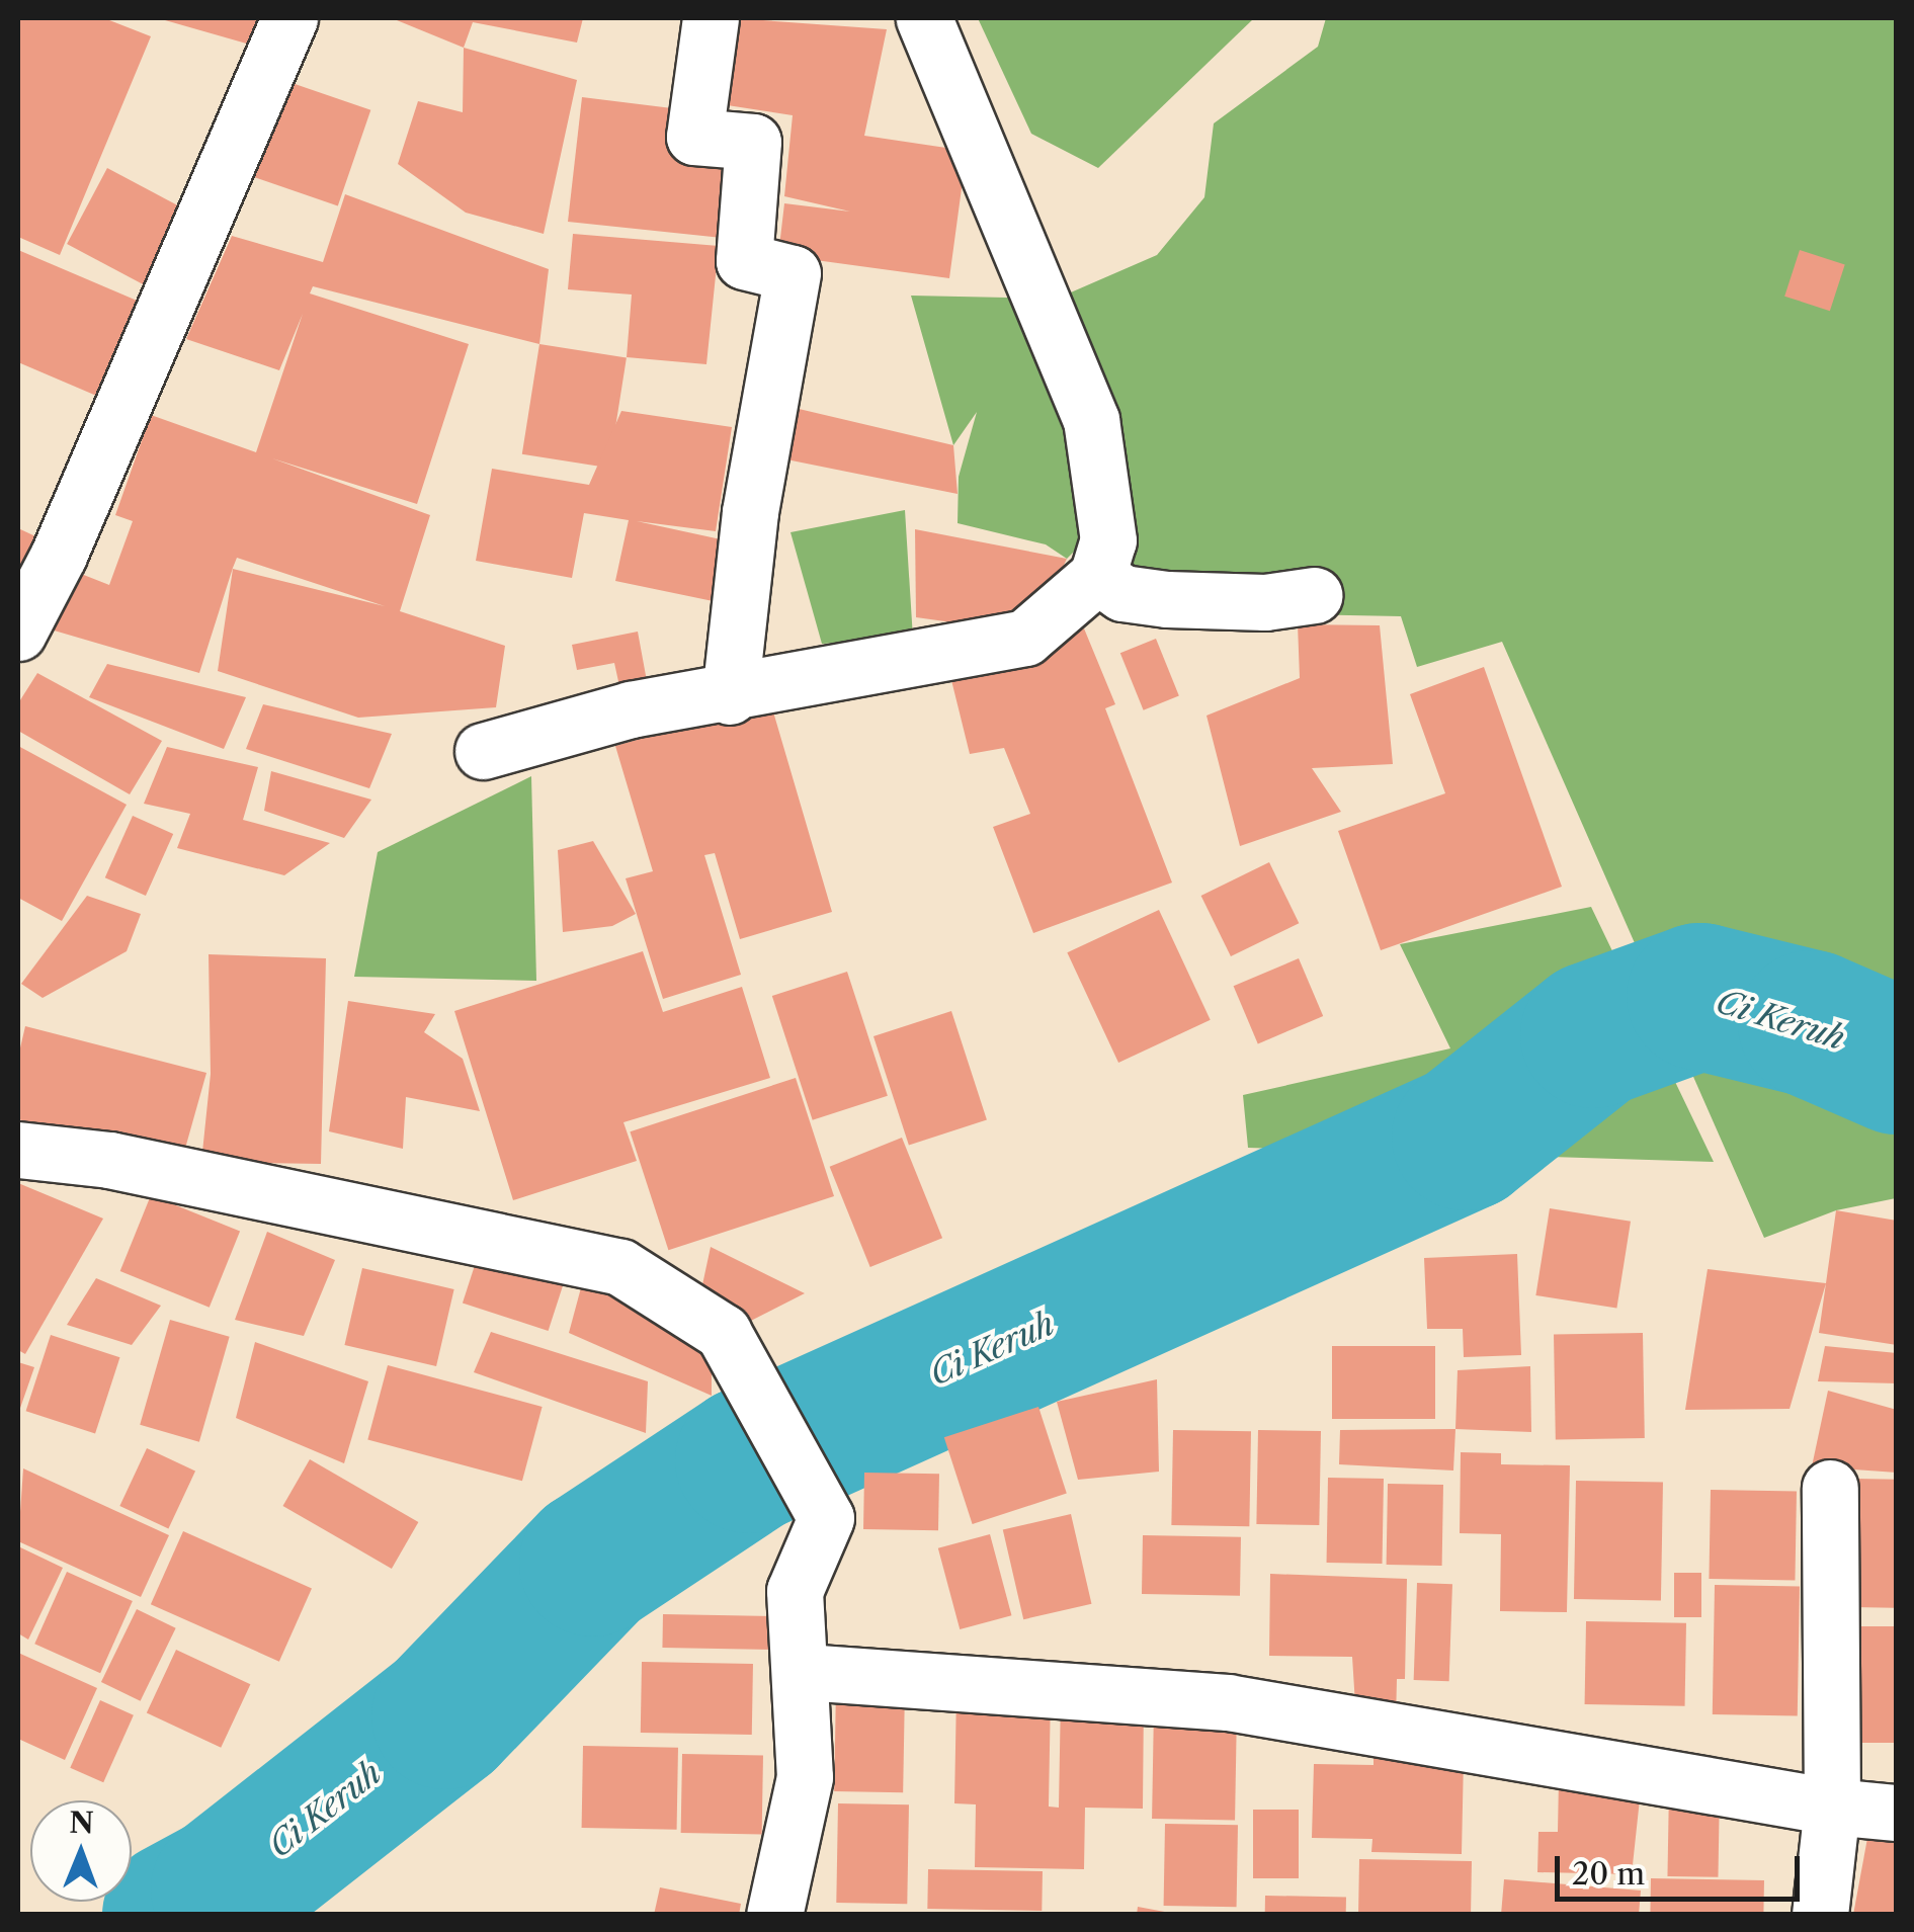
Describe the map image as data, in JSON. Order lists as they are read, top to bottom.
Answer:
{
  "water": ["Ci Keruh"],
  "scale_bar": "20 m",
  "north": "top"
}
